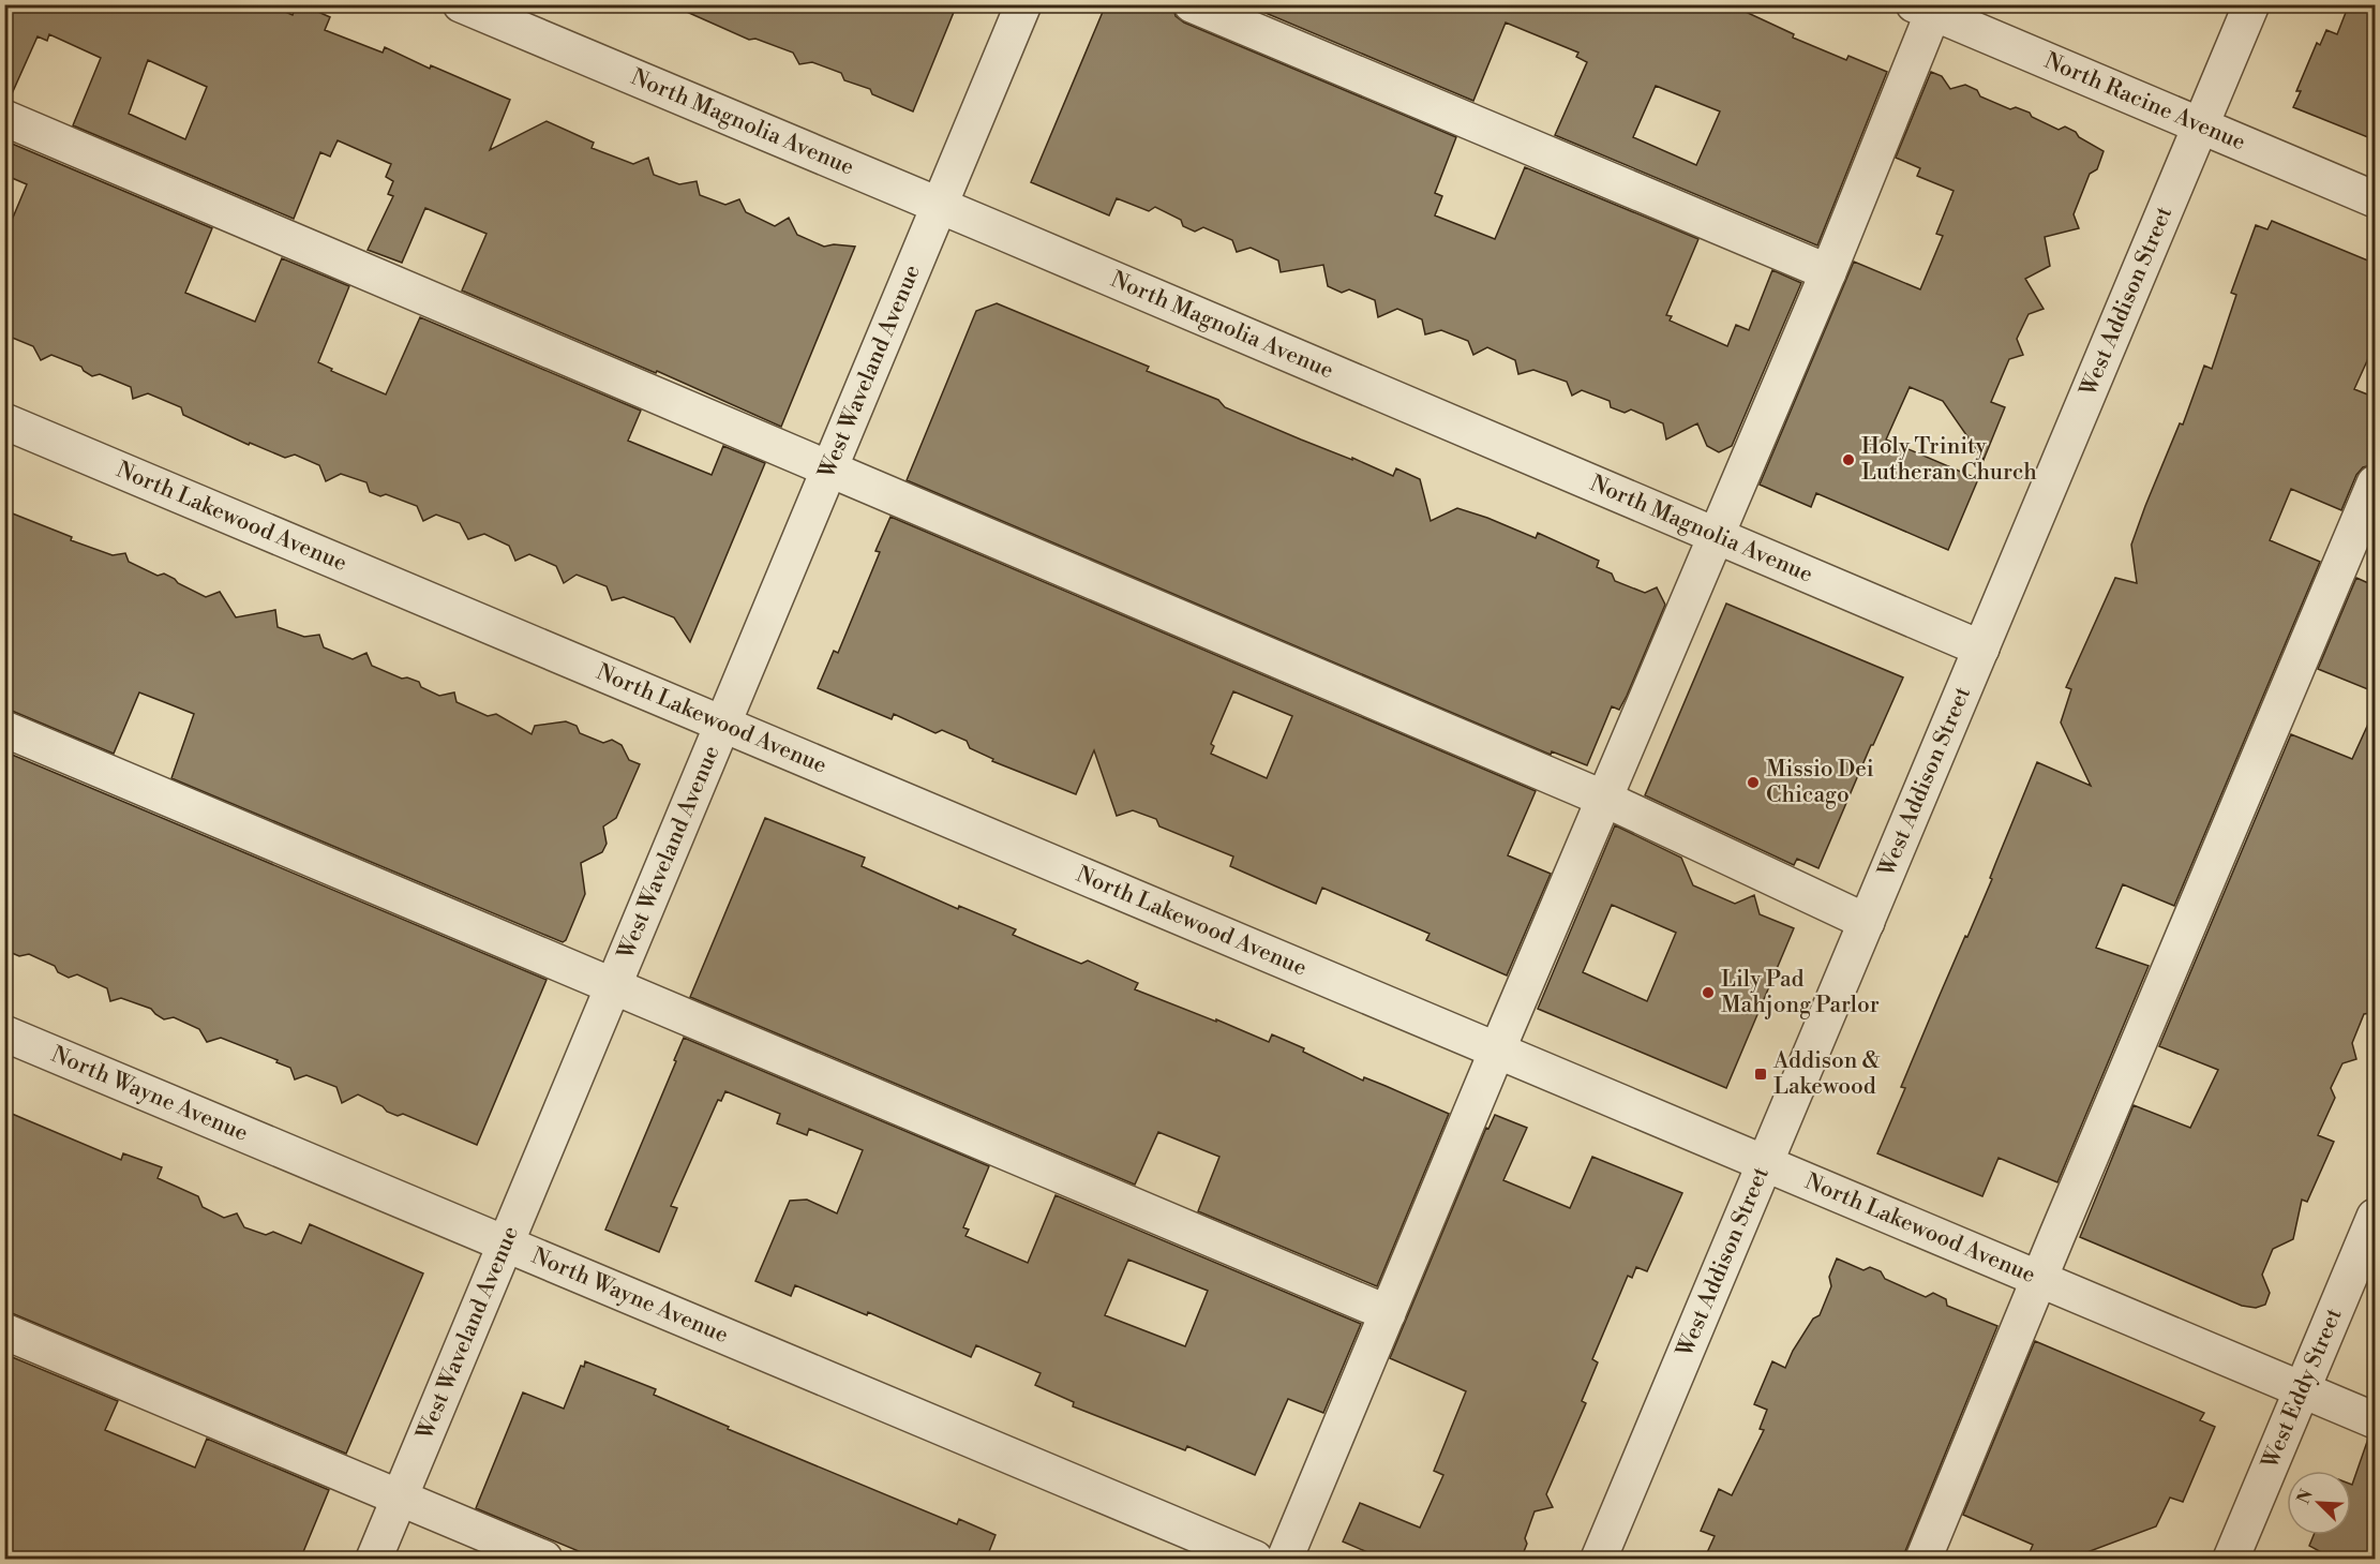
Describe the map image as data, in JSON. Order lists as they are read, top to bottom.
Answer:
{
  "streets": {
    "street": [
      "North Racine Avenue",
      "North Magnolia Avenue",
      "West Addison Street",
      "West Waveland Avenue",
      "North Lakewood Avenue",
      "North Wayne Avenue",
      "West Eddy Street"
    ]
  },
  "crossings": [
    ["North Racine Avenue", "West Addison Street"],
    ["North Magnolia Avenue", "West Addison Street"],
    ["North Magnolia Avenue", "West Waveland Avenue"],
    ["West Addison Street", "North Lakewood Avenue"],
    ["West Waveland Avenue", "North Lakewood Avenue"],
    ["West Waveland Avenue", "North Wayne Avenue"],
    ["North Lakewood Avenue", "West Eddy Street"]
  ],
  "places": {
    "other": ["Holy Trinity Lutheran Church", "Missio Dei Chicago", "Lily Pad Mahjong Parlor"],
    "transit": ["Addison & Lakewood"]
  },
  "north": "top left"
}
